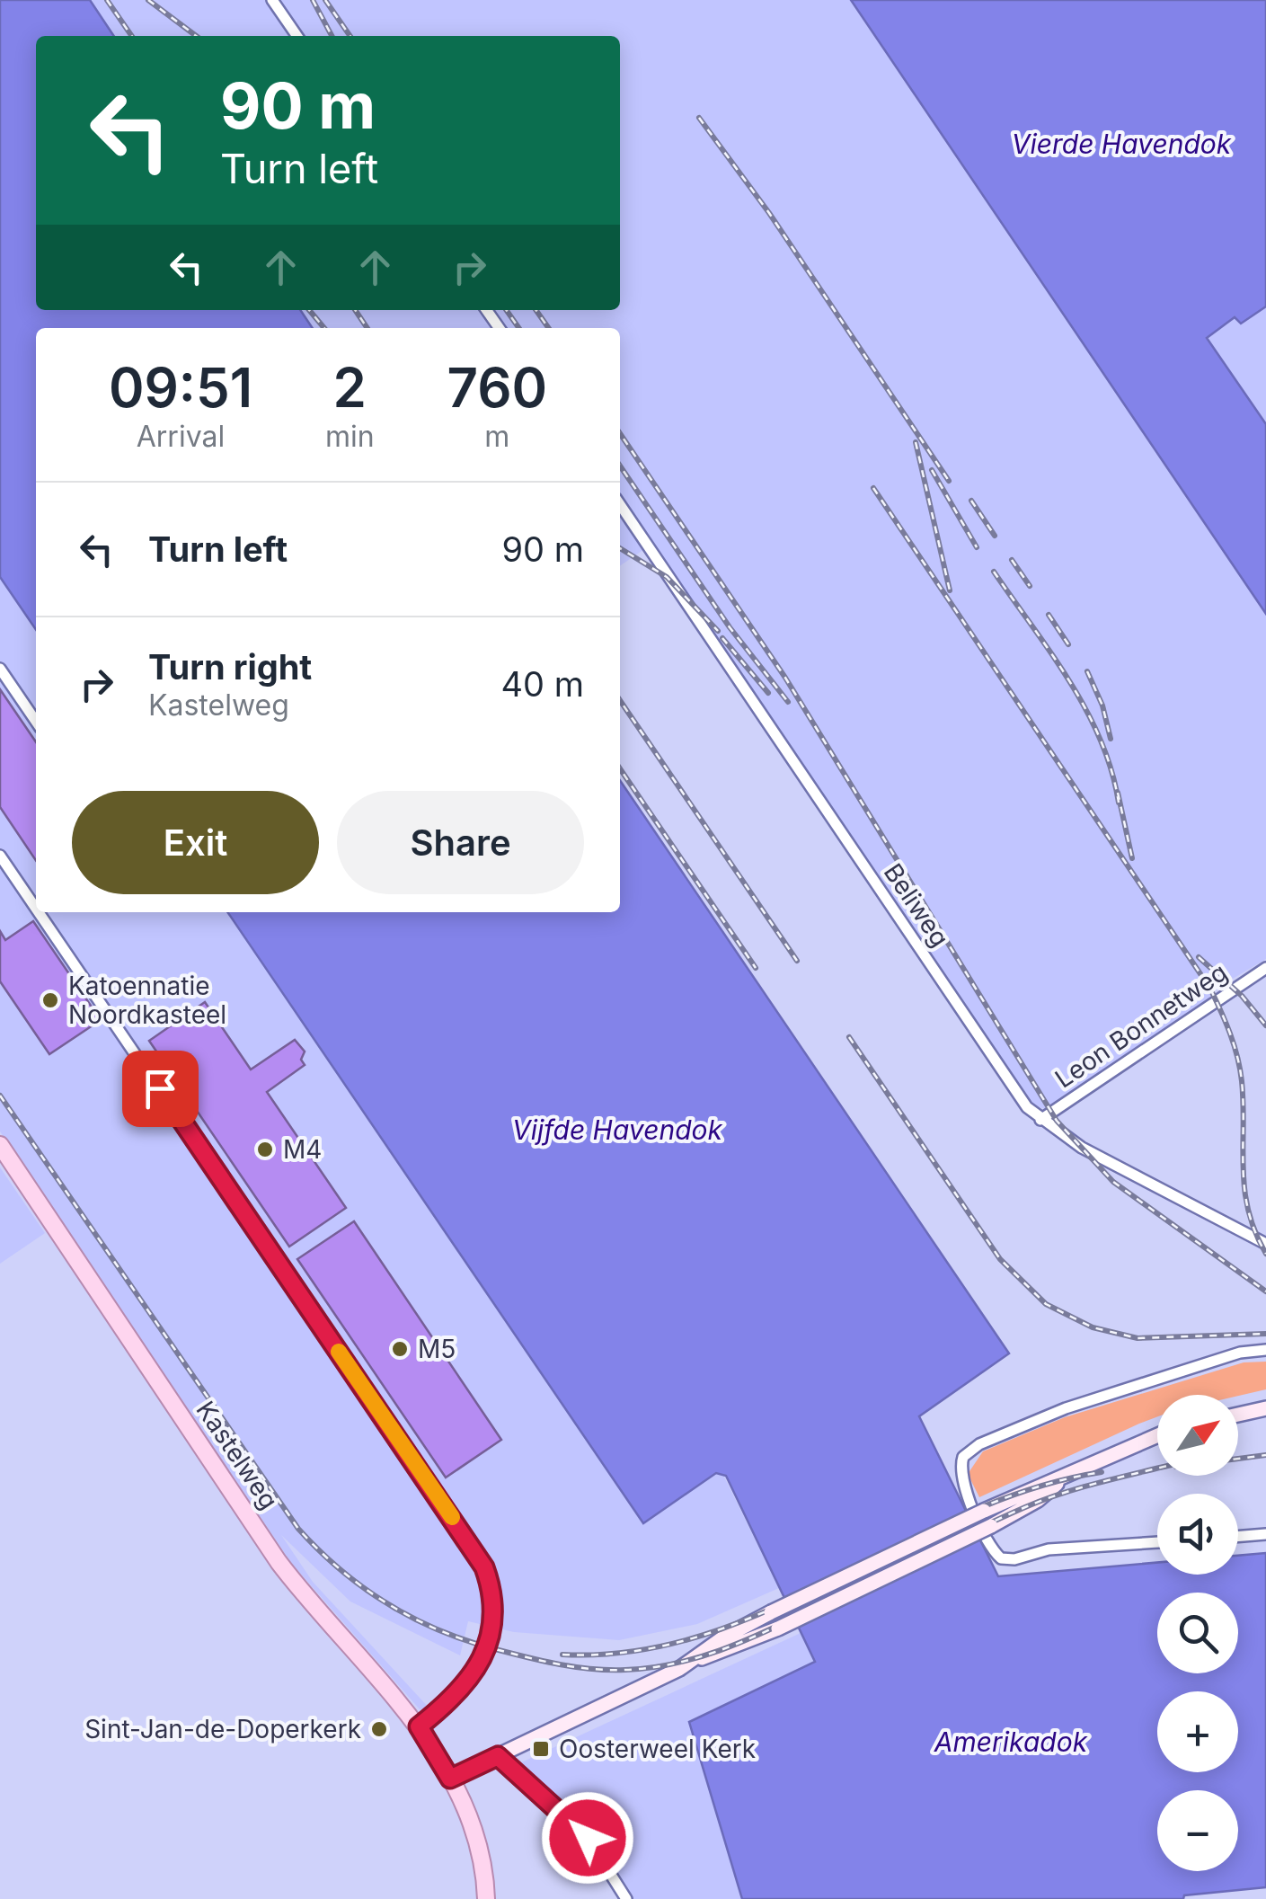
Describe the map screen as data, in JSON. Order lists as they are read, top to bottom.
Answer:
{
  "streets": {
    "main road": ["Kastelweg"],
    "street": ["Beliweg", "Leon Bonnetweg"]
  },
  "crossings": [
    ["Beliweg", "Leon Bonnetweg"]
  ],
  "water": ["Vierde Havendok", "Vijfde Havendok", "Amerikadok"],
  "places": {
    "other": [
      "Katoennatie Noordkasteel",
      "M4",
      "M5",
      "Sint-Jan-de-Doperkerk"
    ],
    "transit": ["Oosterweel Kerk"]
  },
  "north": "top right",
  "page": {
    "turn": ["90 m", "Turn left"],
    "eta": [
      "09:51",
      "Arrival",
      "2",
      "min",
      "760",
      "m"
    ],
    "list": [
      {
        "name": "Turn left",
        "value": "90 m"
      },
      {
        "name": "Turn right",
        "note": "Kastelweg",
        "value": "40 m"
      }
    ],
    "buttons": ["Exit", "Share"],
    "map_buttons": ["+", "−"]
  }
}
